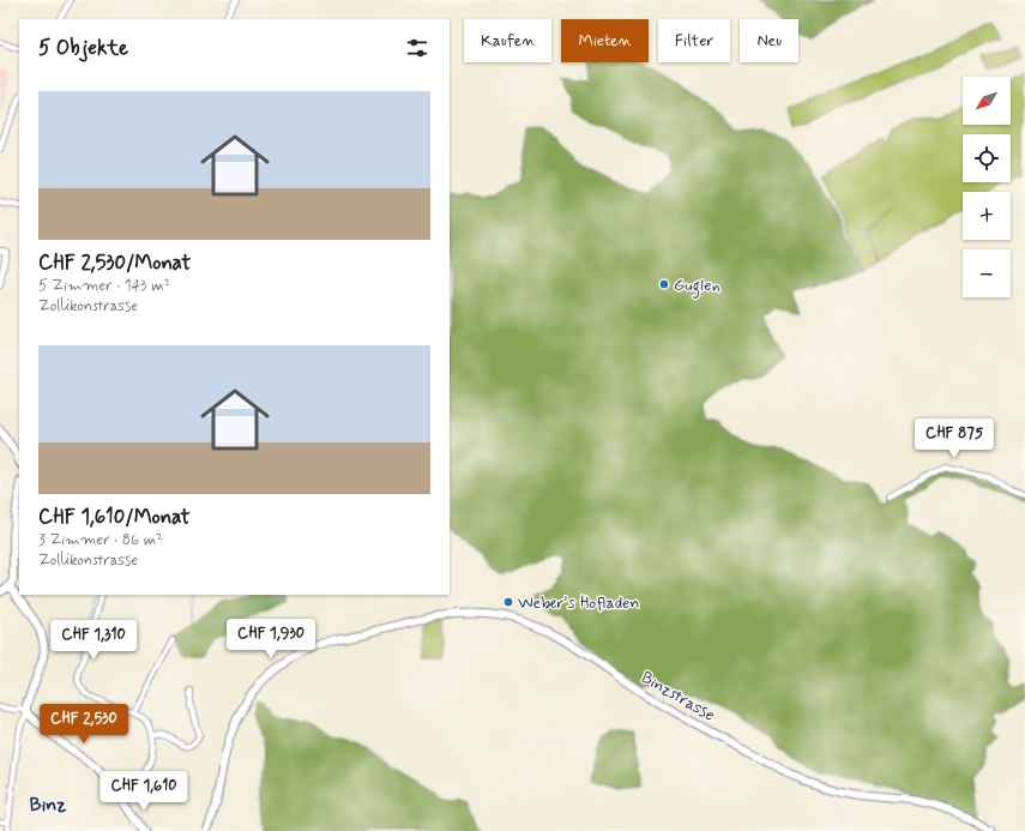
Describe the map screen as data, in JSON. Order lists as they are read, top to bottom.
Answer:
{
  "streets": {
    "main road": ["Binzstrasse"]
  },
  "districts": ["Binz"],
  "places": ["Guglen", "Weber's Hofladen"],
  "north": "bottom left",
  "page": {
    "chip": [
      "Kaufen",
      "Mieten",
      "Filter",
      "Neu"
    ],
    "heading": "5 Objekte",
    "map_buttons": ["+", "−"],
    "list": [
      {
        "name": "CHF 2,530/Monat",
        "note": "5 Zimmer · 143 m² · Zollikonstrasse"
      },
      {
        "name": "CHF 1,610/Monat",
        "note": "3 Zimmer · 86 m² · Zollikonstrasse"
      }
    ],
    "price": [
      "CHF 875",
      "CHF 1,930",
      "CHF 1,310",
      "CHF 2,530",
      "CHF 1,610"
    ]
  }
}
